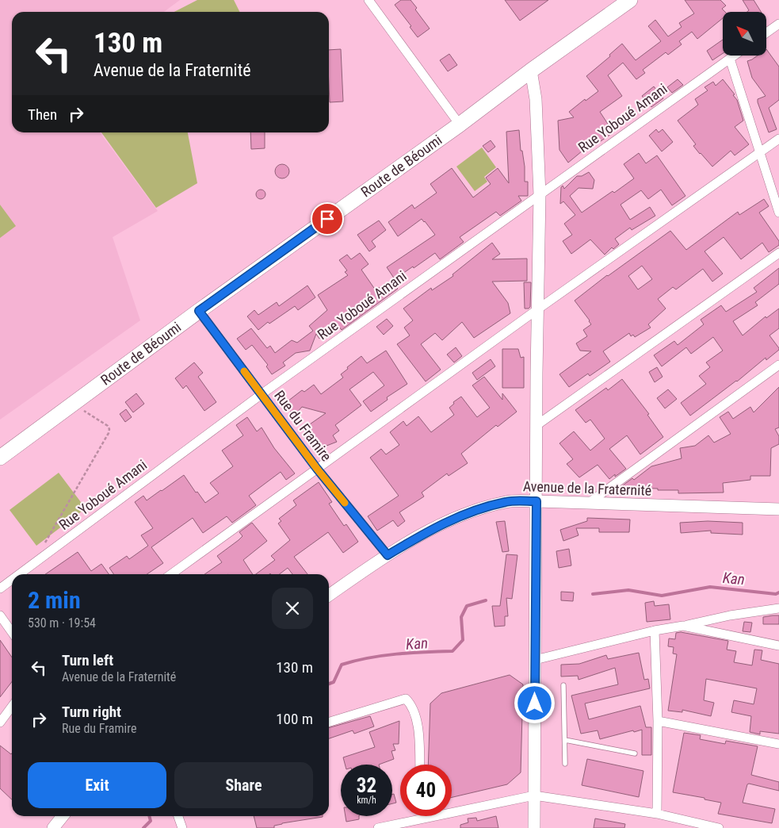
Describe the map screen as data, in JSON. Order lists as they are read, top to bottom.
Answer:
{
  "streets": {
    "main road": ["Route de Béoumi"],
    "street": ["Rue Yoboué Amani", "Rue du Framire", "Avenue de la Fraternité"]
  },
  "crossings": [
    ["Rue Yoboué Amani", "Rue du Framire"],
    ["Route de Béoumi", "Rue du Framire"],
    ["Rue du Framire", "Avenue de la Fraternité"]
  ],
  "water": ["Kan"],
  "north": "top left",
  "page": {
    "turn": ["130 m", "Avenue de la Fraternité"],
    "then": "Then",
    "heading": ["2 min", "530 m · 19:54"],
    "list": [
      {
        "name": "Turn left",
        "note": "Avenue de la Fraternité",
        "value": "130 m"
      },
      {
        "name": "Turn right",
        "note": "Rue du Framire",
        "value": "100 m"
      }
    ],
    "buttons": ["Exit", "Share"],
    "speed": "32 km/h",
    "limit": "40"
  }
}
